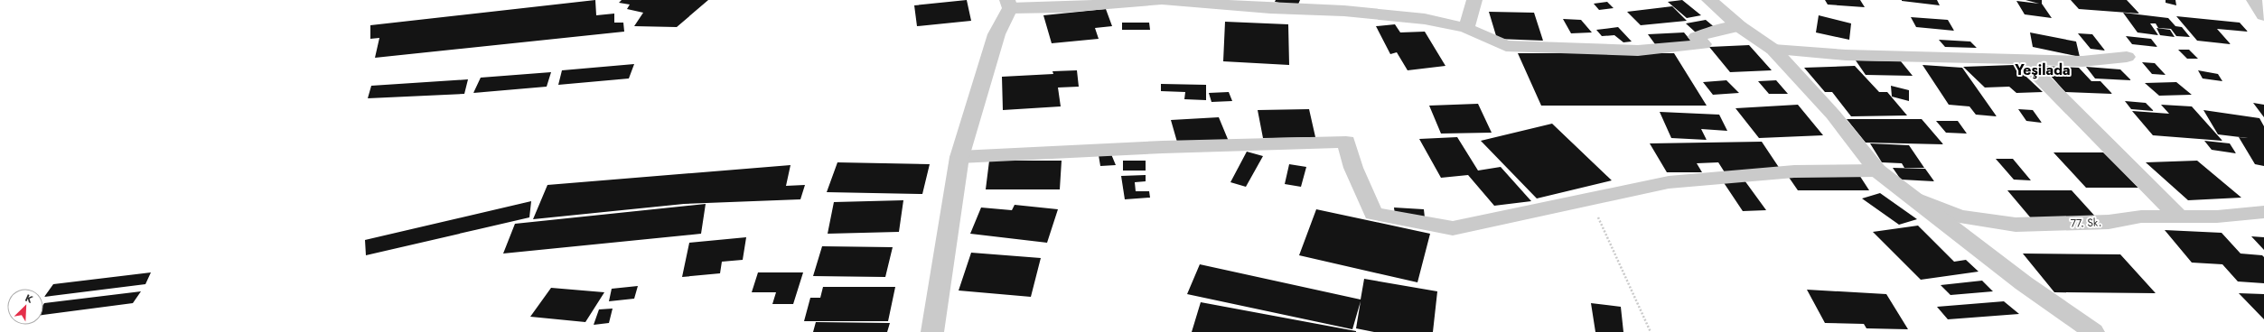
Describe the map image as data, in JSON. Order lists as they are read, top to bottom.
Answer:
{
  "streets": {
    "street": ["77. Sk."]
  },
  "districts": ["Yeşilada"],
  "north": "top right"
}
